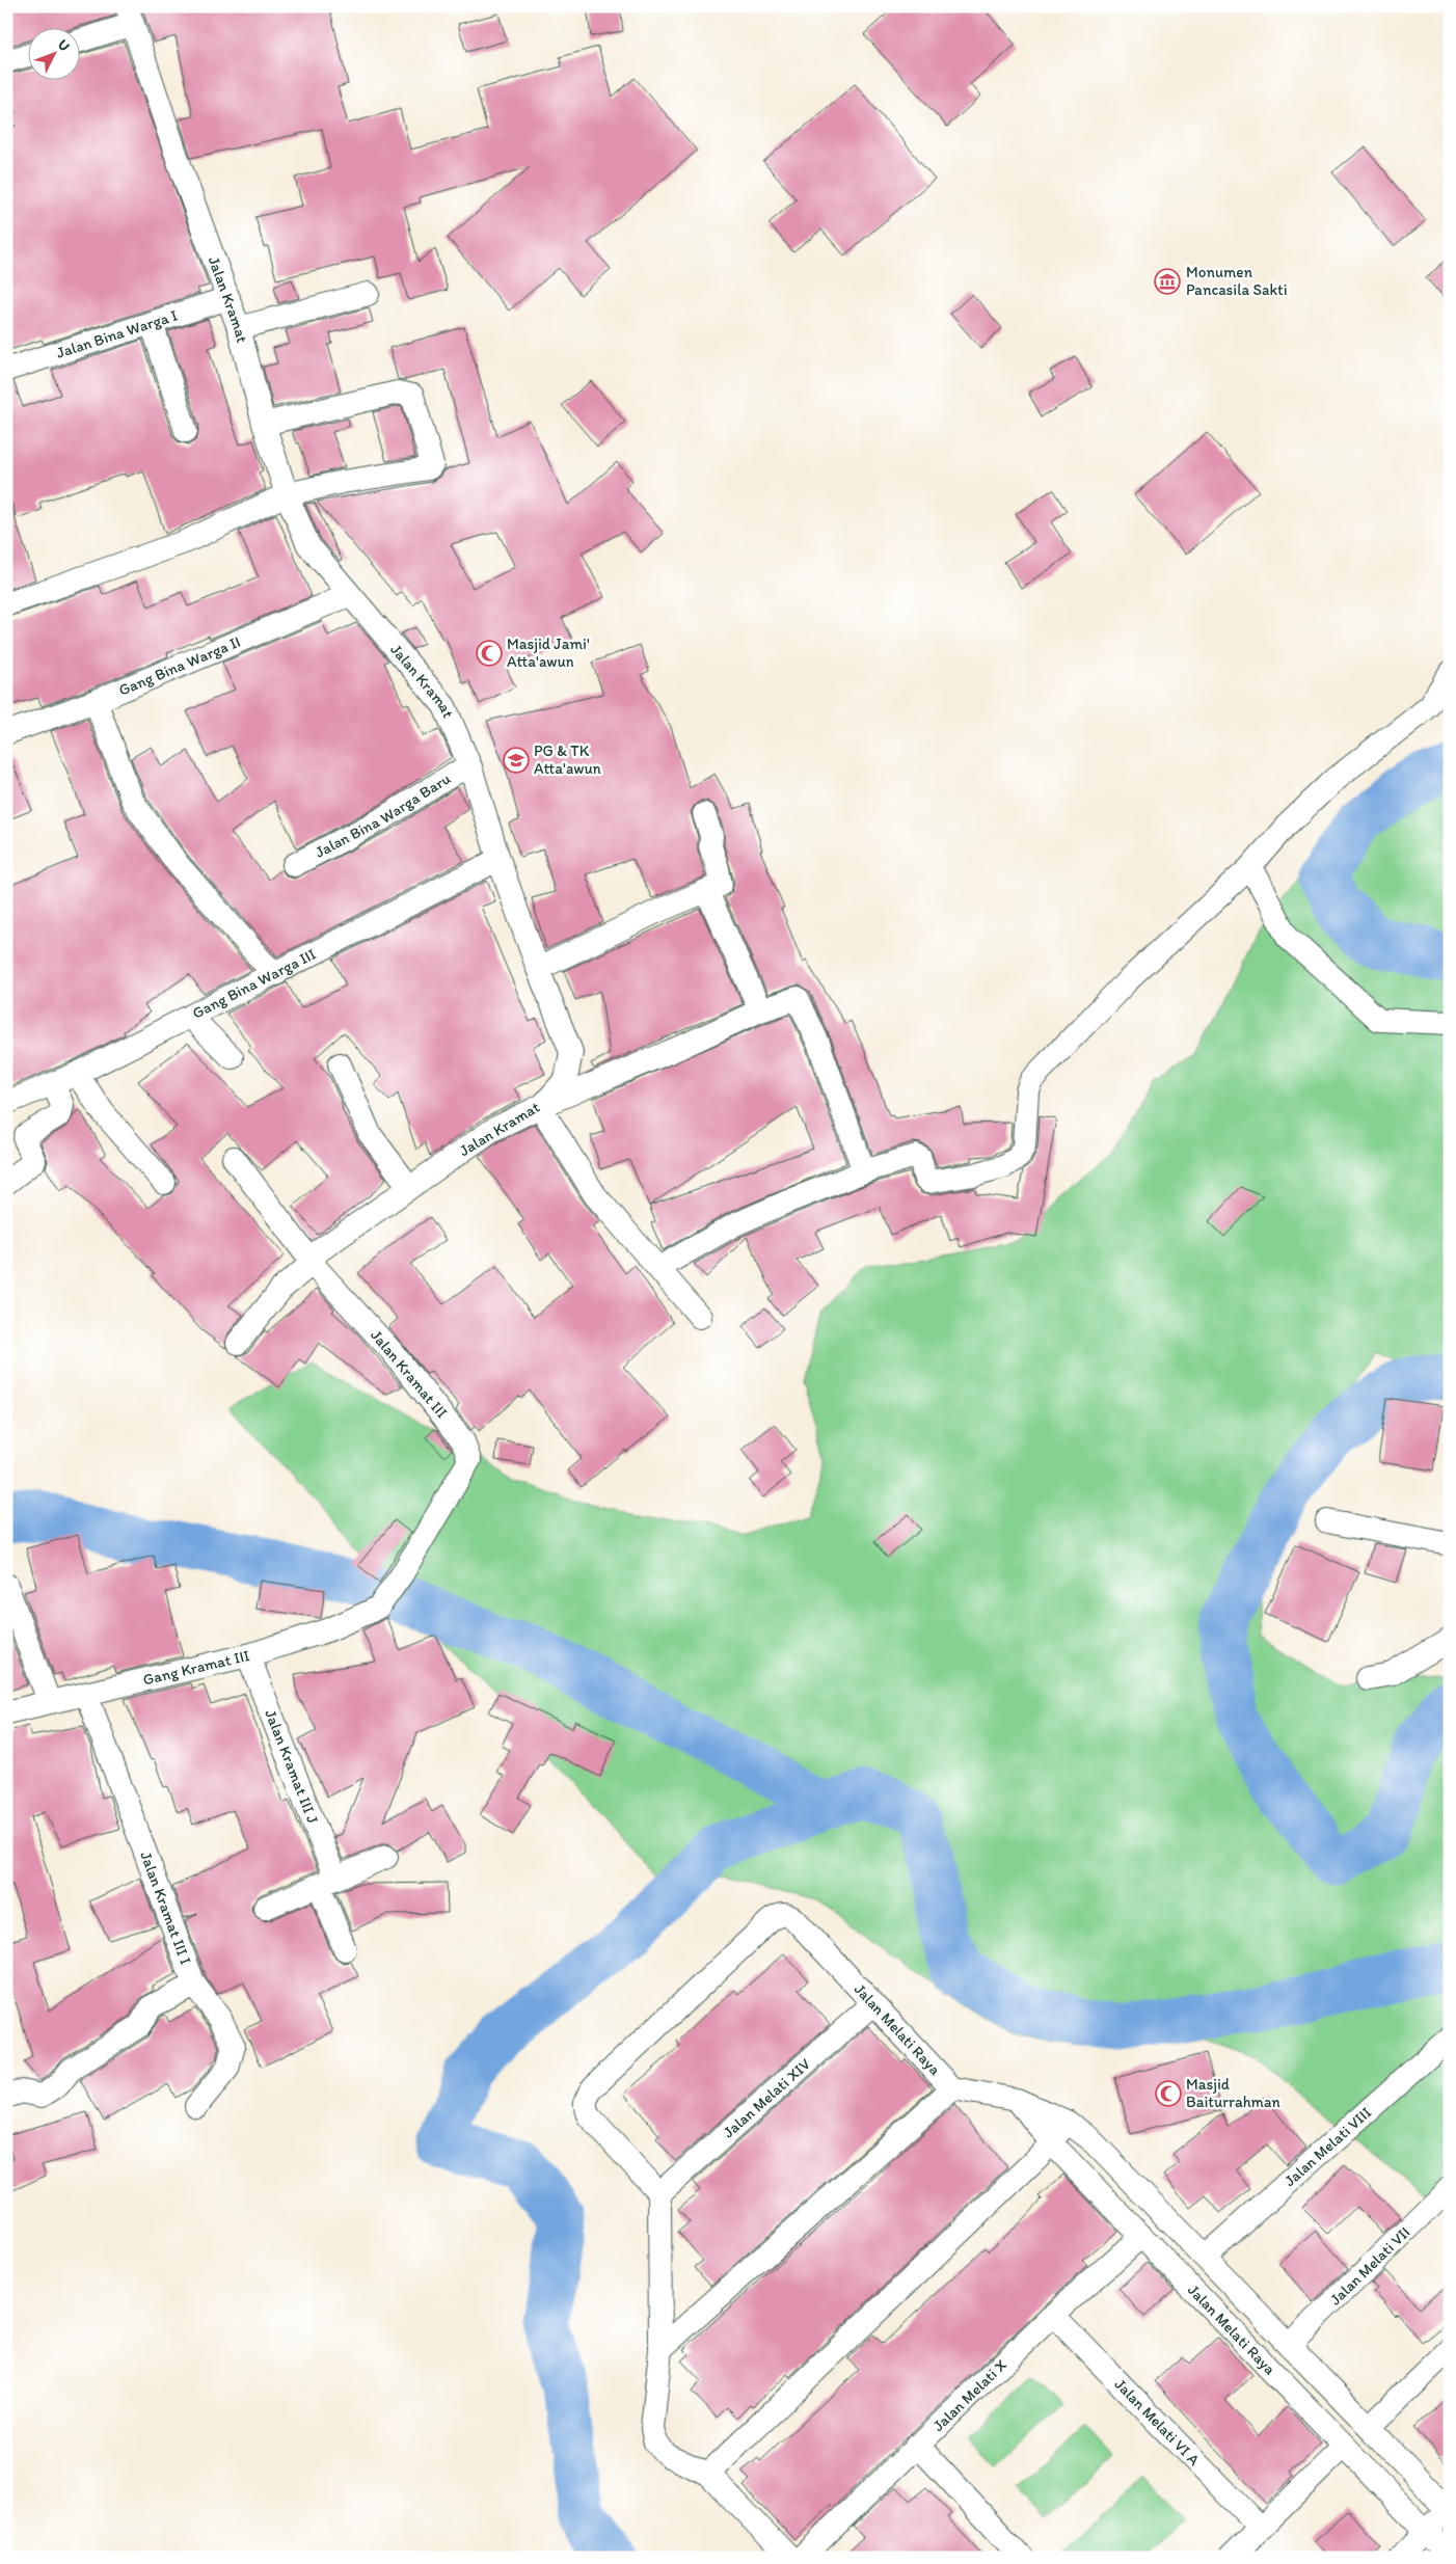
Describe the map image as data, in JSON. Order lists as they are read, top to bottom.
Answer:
{
  "streets": {
    "street": [
      "Jalan Kramat",
      "Jalan Bina Warga I",
      "Gang Bina Warga II",
      "Jalan Bina Warga Baru",
      "Gang Bina Warga III",
      "Jalan Kramat III",
      "Gang Kramat III",
      "Jalan Kramat III J",
      "Jalan Kramat III I",
      "Jalan Melati Raya",
      "Jalan Melati XIV",
      "Jalan Melati VIII",
      "Jalan Melati VII",
      "Jalan Melati X",
      "Jalan Melati VI A"
    ]
  },
  "crossings": [
    ["Jalan Kramat", "Jalan Bina Warga I"],
    ["Jalan Kramat", "Gang Bina Warga II"],
    ["Jalan Kramat", "Jalan Bina Warga Baru"],
    ["Jalan Kramat", "Gang Bina Warga III"],
    ["Jalan Kramat", "Jalan Kramat III"],
    ["Jalan Kramat III", "Gang Kramat III"],
    ["Gang Kramat III", "Jalan Kramat III J"],
    ["Gang Kramat III", "Jalan Kramat III I"],
    ["Jalan Melati Raya", "Jalan Melati XIV"],
    ["Jalan Melati Raya", "Jalan Melati VIII"],
    ["Jalan Melati Raya", "Jalan Melati VII"],
    ["Jalan Melati Raya", "Jalan Melati X"],
    ["Jalan Melati X", "Jalan Melati VI A"]
  ],
  "places": {
    "museum": ["Monumen Pancasila Sakti"],
    "mosque": ["Masjid Jami' Atta'awun", "Masjid Baiturrahman"],
    "school or university": ["PG & TK Atta'awun"]
  },
  "north": "top right"
}
